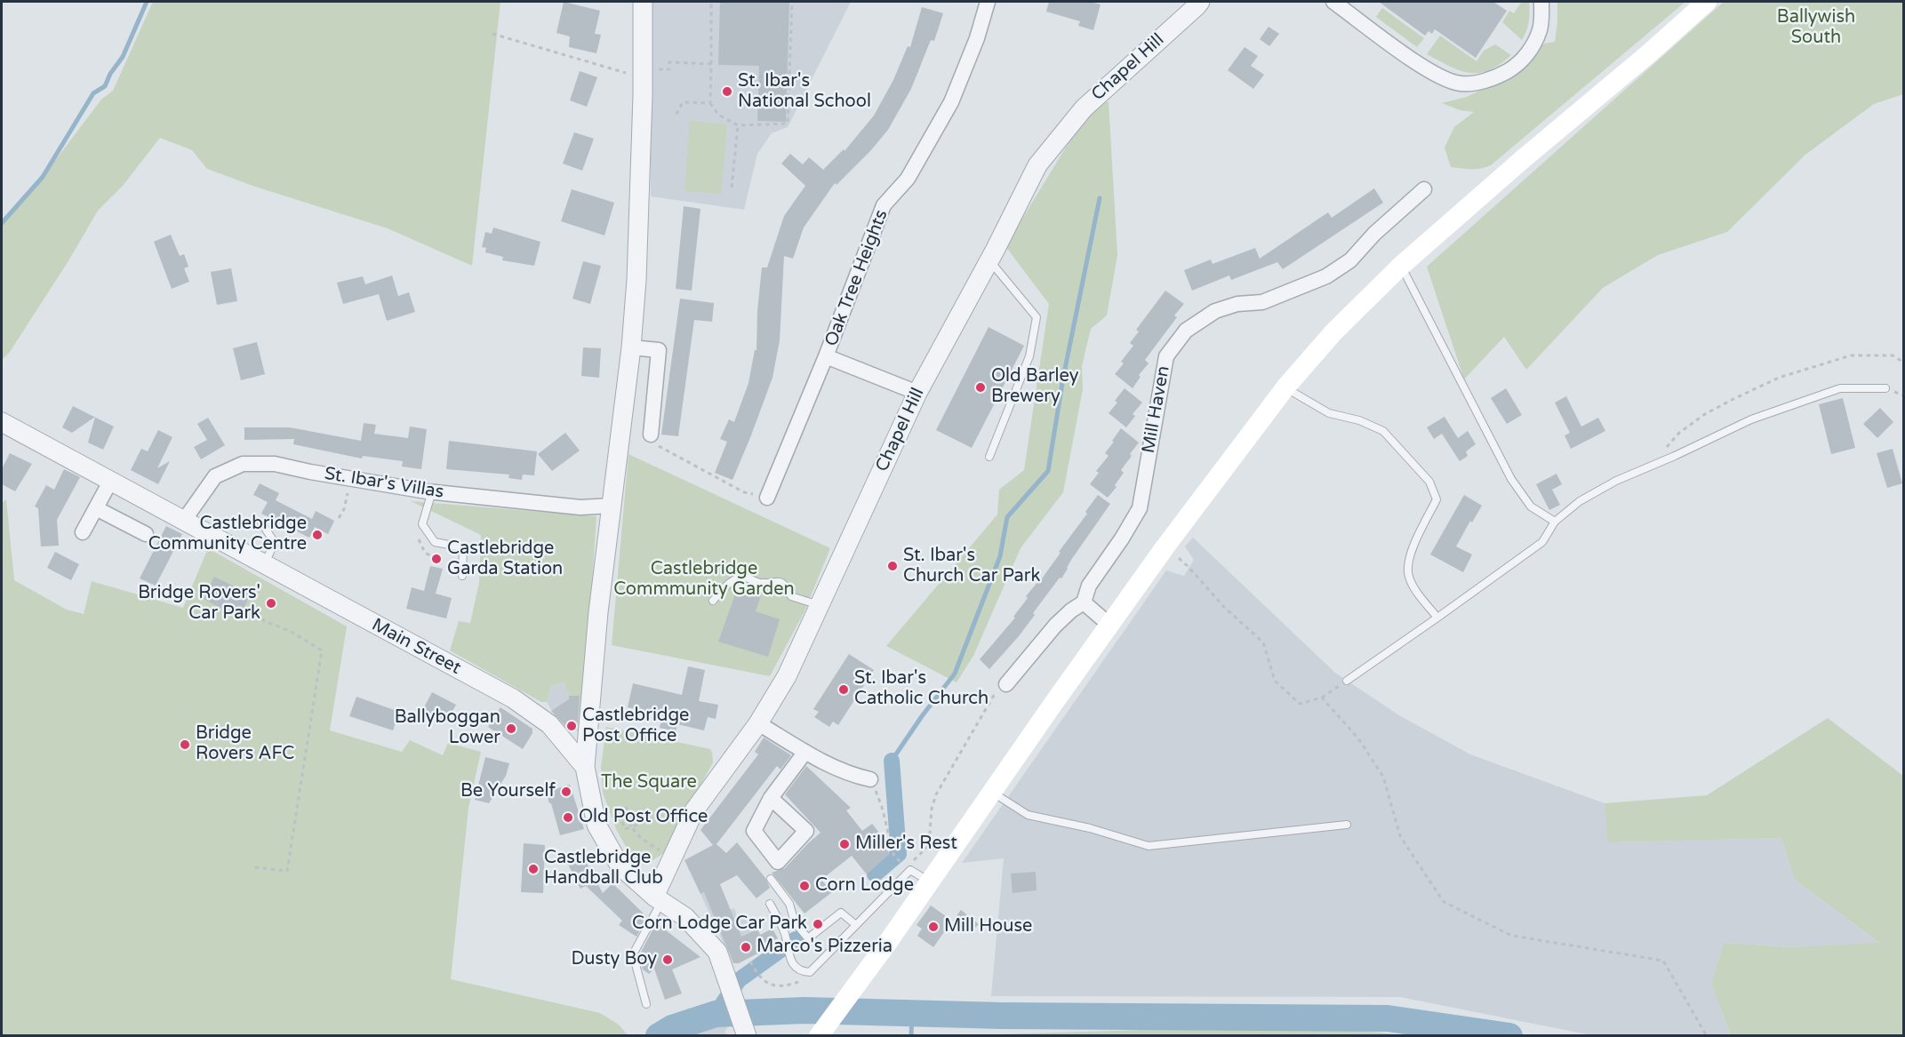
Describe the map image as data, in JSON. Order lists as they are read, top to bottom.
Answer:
{
  "streets": {
    "street": [
      "Chapel Hill",
      "Oak Tree Heights",
      "Mill Haven",
      "St. Ibar's Villas",
      "Main Street"
    ]
  },
  "crossings": [
    ["Chapel Hill", "Oak Tree Heights"],
    ["Chapel Hill", "Main Street"],
    ["St. Ibar's Villas", "Main Street"]
  ],
  "parks": ["Ballywish South", "Castlebridge Commmunity Garden", "The Square"],
  "places": [
    "St. Ibar's National School",
    "Old Barley Brewery",
    "Castlebridge Community Centre",
    "Castlebridge Garda Station",
    "St. Ibar's Church Car Park",
    "Bridge Rovers' Car Park",
    "St. Ibar's Catholic Church",
    "Castlebridge Post Office",
    "Ballyboggan Lower",
    "Bridge Rovers AFC",
    "Be Yourself",
    "Old Post Office",
    "Miller's Rest",
    "Castlebridge Handball Club",
    "Corn Lodge",
    "Corn Lodge Car Park",
    "Mill House",
    "Marco's Pizzeria",
    "Dusty Boy"
  ]
}
